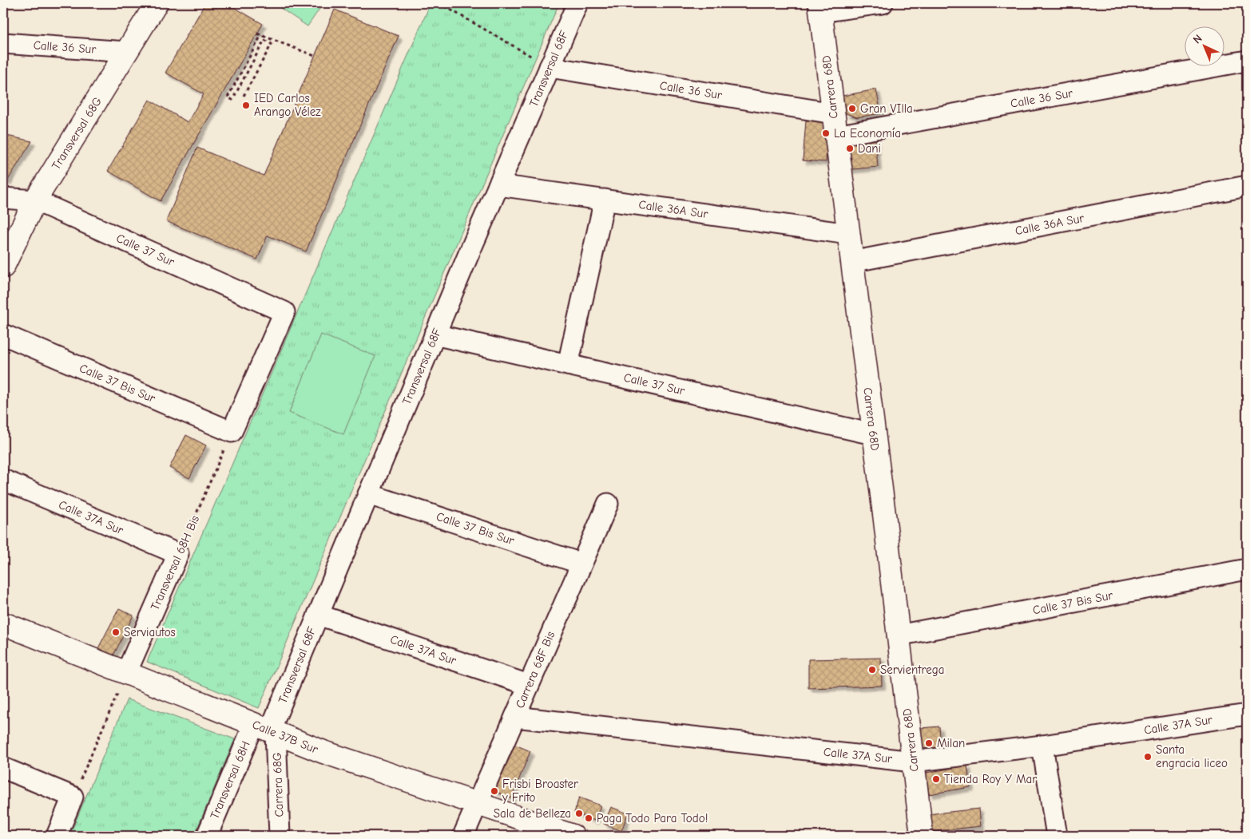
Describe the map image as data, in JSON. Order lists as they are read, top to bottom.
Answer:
{
  "streets": {
    "street": [
      "Calle 36 Sur",
      "Transversal 68F",
      "Carrera 68D",
      "Transversal 68G",
      "Calle 36A Sur",
      "Calle 37 Sur",
      "Calle 37 Bis Sur",
      "Calle 37A Sur",
      "Transversal 68H Bis",
      "Carrera 68F Bis",
      "Calle 37B Sur",
      "Transversal 68H",
      "Carrera 68G"
    ]
  },
  "crossings": [
    ["Calle 36 Sur", "Transversal 68F"],
    ["Calle 36 Sur", "Carrera 68D"],
    ["Calle 36 Sur", "Transversal 68G"],
    ["Transversal 68F", "Calle 36A Sur"],
    ["Transversal 68F", "Calle 37 Sur"],
    ["Transversal 68F", "Calle 37 Bis Sur"],
    ["Transversal 68F", "Calle 37A Sur"],
    ["Transversal 68F", "Calle 37B Sur"],
    ["Transversal 68F", "Transversal 68H"],
    ["Transversal 68F", "Carrera 68G"],
    ["Carrera 68D", "Calle 36A Sur"],
    ["Carrera 68D", "Calle 37 Sur"],
    ["Carrera 68D", "Calle 37 Bis Sur"],
    ["Carrera 68D", "Calle 37A Sur"],
    ["Transversal 68G", "Calle 37 Sur"],
    ["Calle 37 Sur", "Calle 37 Bis Sur"],
    ["Calle 37 Sur", "Transversal 68H Bis"],
    ["Calle 37 Bis Sur", "Transversal 68H Bis"],
    ["Calle 37 Bis Sur", "Carrera 68F Bis"],
    ["Calle 37A Sur", "Transversal 68H Bis"],
    ["Calle 37A Sur", "Carrera 68F Bis"],
    ["Transversal 68H Bis", "Calle 37B Sur"],
    ["Carrera 68F Bis", "Calle 37B Sur"],
    ["Calle 37B Sur", "Transversal 68H"],
    ["Calle 37B Sur", "Carrera 68G"],
    ["Transversal 68H", "Carrera 68G"]
  ],
  "places": [
    "IED Carlos Arango Vélez",
    "Gran VIlla",
    "La Economía",
    "Dani",
    "Serviautos",
    "Servientrega",
    "Milan",
    "Santa engracia liceo",
    "Tienda Roy Y Mar",
    "Frisbi Broaster y Frito",
    "Sala de Belleza",
    "Paga Todo Para Todo!"
  ],
  "north": "top left"
}
